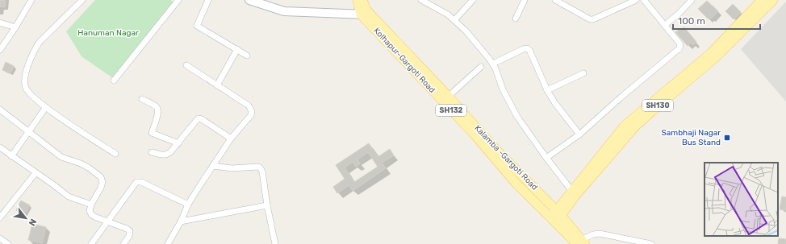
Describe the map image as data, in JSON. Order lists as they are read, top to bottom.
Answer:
{
  "streets": {
    "main road": [
      "Kolhapur-Gargoti Road",
      "SH130",
      "SH132",
      "Kalamba -Gargoti Road"
    ]
  },
  "crossings": [
    ["Kolhapur-Gargoti Road", "SH130"],
    ["Kolhapur-Gargoti Road", "Kalamba -Gargoti Road"],
    ["SH130", "Kalamba -Gargoti Road"]
  ],
  "parks": ["Hanuman Nagar"],
  "places": {
    "transit": ["Sambhaji Nagar Bus Stand"]
  },
  "scale_bar": "100 m",
  "north": "bottom right"
}
